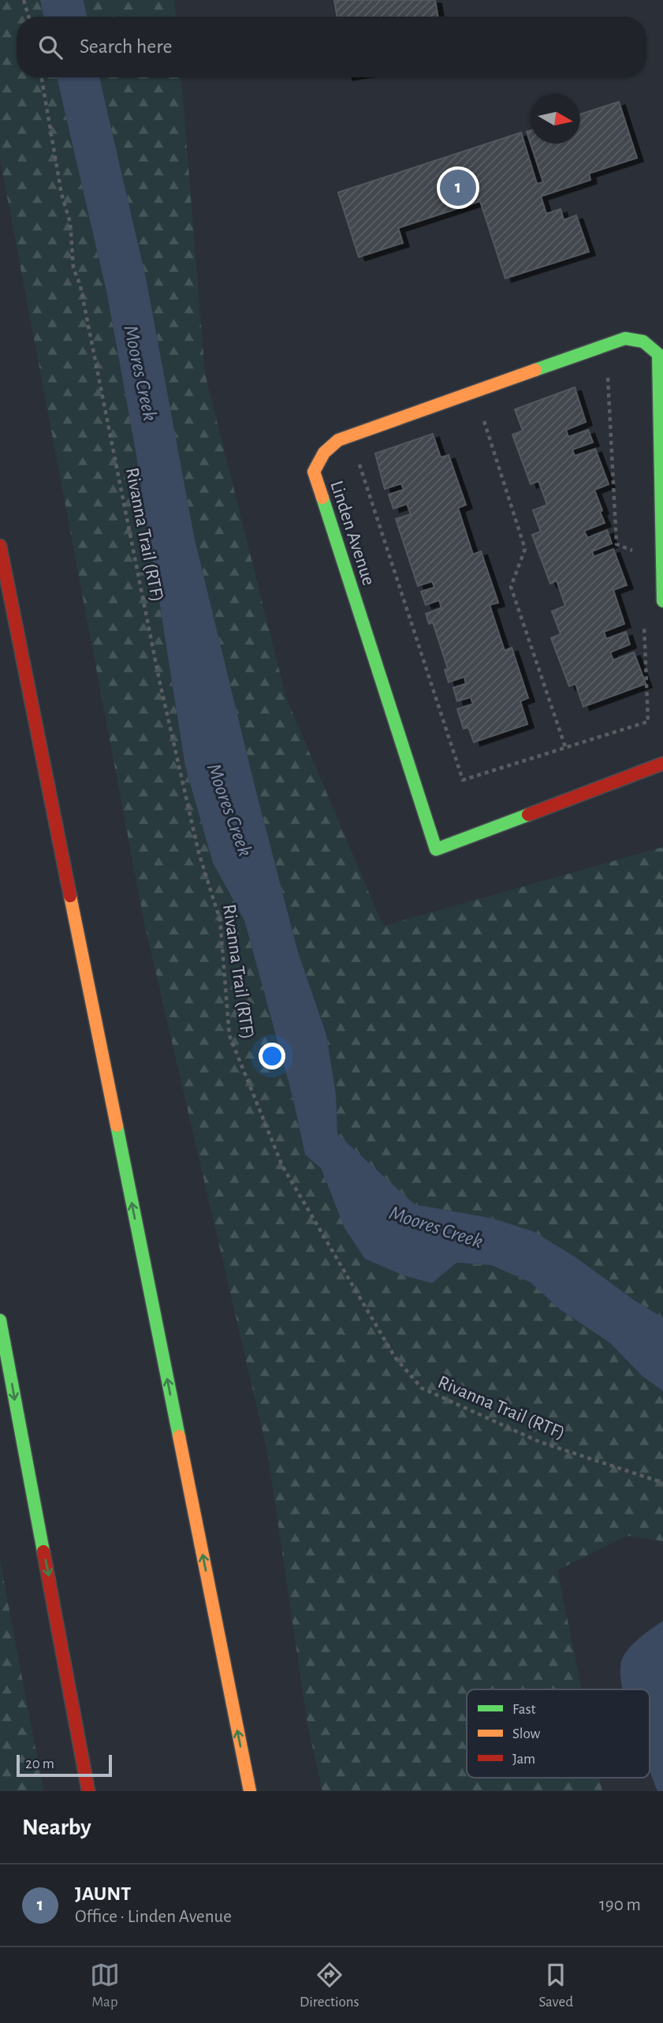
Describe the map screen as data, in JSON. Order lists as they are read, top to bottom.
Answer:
{
  "streets": {
    "main road": ["Linden Avenue"],
    "path": ["Rivanna Trail (RTF)"]
  },
  "water": ["Moores Creek"],
  "legend": ["Fast", "Slow", "Jam"],
  "scale_bar": "20 m",
  "north": "right",
  "page": {
    "search": "Search here",
    "pins": "1",
    "scale": "20 m",
    "heading": "Nearby",
    "list": [
      {
        "mark": "1",
        "name": "JAUNT",
        "note": "Office · Linden Avenue",
        "value": "190 m"
      }
    ],
    "nav": ["Map", "Directions", "Saved"]
  }
}
